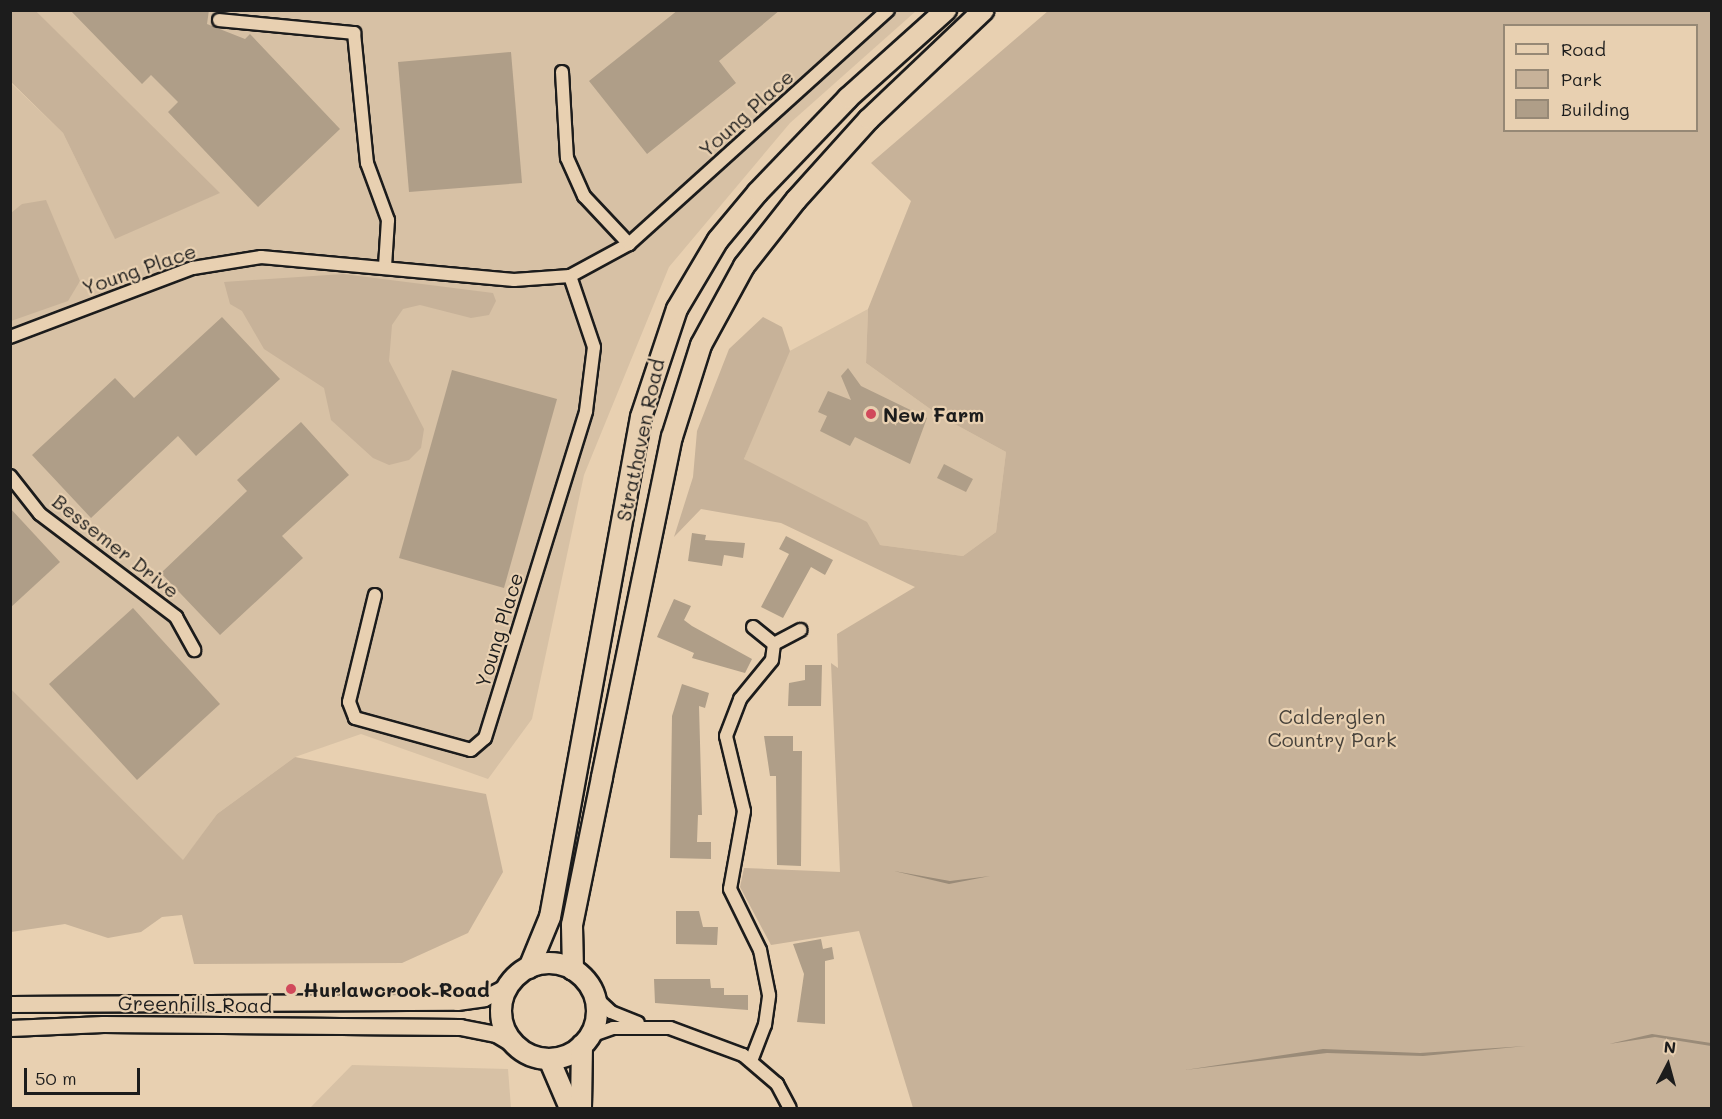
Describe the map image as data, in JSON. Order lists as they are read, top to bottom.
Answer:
{
  "streets": {
    "main road": ["Strathaven Road"],
    "street": ["Young Place", "Bessemer Drive", "Greenhills Road"]
  },
  "crossings": [
    ["Strathaven Road", "Greenhills Road"]
  ],
  "parks": ["Calderglen Country Park"],
  "places": ["New Farm", "Hurlawcrook Road"],
  "legend": ["Road", "Park", "Building"],
  "scale_bar": "50 m",
  "north": "top"
}
